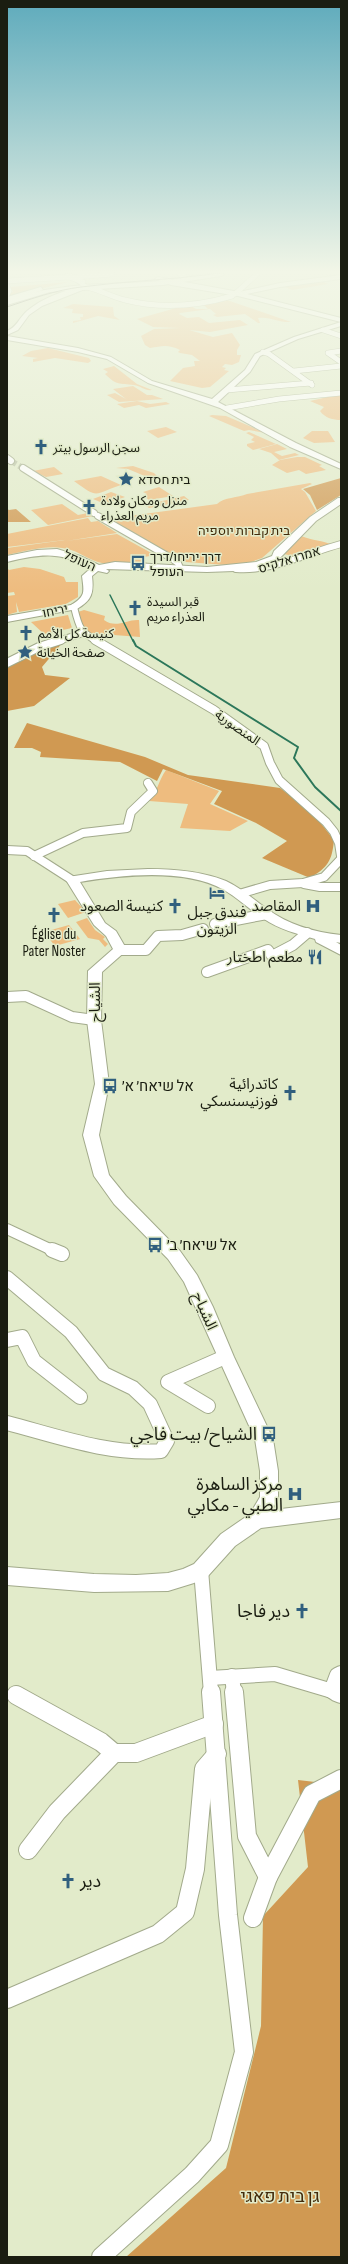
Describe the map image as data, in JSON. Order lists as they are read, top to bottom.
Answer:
{
  "streets": {
    "street": [
      "אמרו אלקיס",
      "העופל",
      "יריחו",
      "المنصورية",
      "الشياح"
    ]
  },
  "crossings": [
    ["העופל", "יריחו"]
  ],
  "parks": ["בית קברות יוספיה", "גן בית פאגי"],
  "places": {
    "church": [
      "سجن الرسول بيتر",
      "منزل ومكان ولادة مريم العذراء",
      "قبر السيدة العذراء مريم",
      "كنيسة كل الأمم",
      "كنيسة الصعود",
      "Église du Pater Noster",
      "كاتدرائية فوزنيسنسكي",
      "دير فاجا",
      "دير"
    ],
    "place": ["בית חסדא", "صفحة الخيانة"],
    "bus stop": [
      "דרך יריחו/דרך העופל",
      "אל שיאח׳ א׳",
      "אל שיאח׳ ב׳",
      "الشياح/ بيت فاجي"
    ],
    "hotel": ["فندق جبل الزيتون"],
    "hospital": ["المقاصد", "مركز الساهرة الطبي - مكابي"],
    "restaurant": ["مطعم اطختار"]
  }
}
